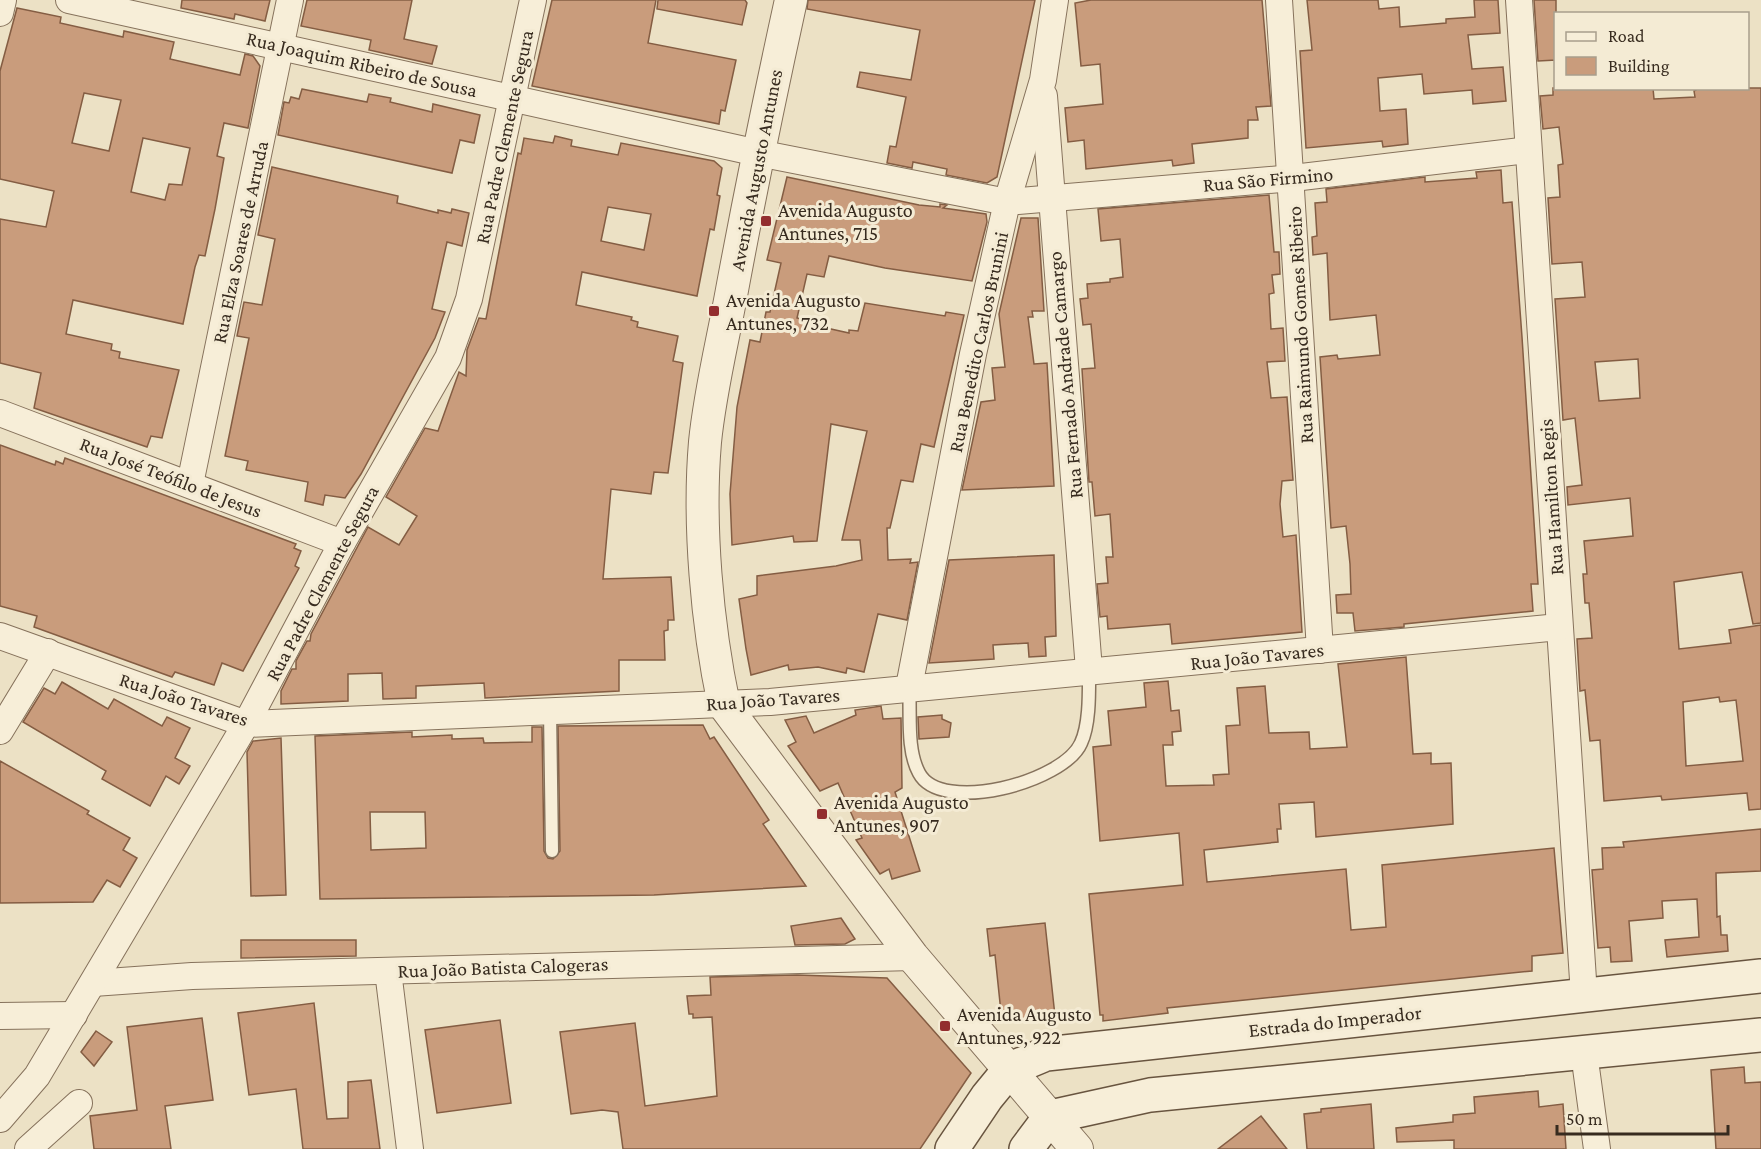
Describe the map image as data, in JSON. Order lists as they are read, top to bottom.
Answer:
{
  "streets": {
    "main road": ["Estrada do Imperador"],
    "street": [
      "Rua Joaquim Ribeiro de Sousa",
      "Rua Padre Clemente Segura",
      "Avenida Augusto Antunes",
      "Rua São Firmino",
      "Rua Elza Soares de Arruda",
      "Rua Raimundo Gomes Ribeiro",
      "Rua Benedito Carlos Brunini",
      "Rua Fernado Andrade Camargo",
      "Rua José Teófilo de Jesus",
      "Rua Hamilton Regis",
      "Rua João Tavares",
      "Rua João Batista Calogeras"
    ]
  },
  "crossings": [
    ["Rua Joaquim Ribeiro de Sousa", "Rua Padre Clemente Segura"],
    ["Rua Joaquim Ribeiro de Sousa", "Avenida Augusto Antunes"],
    ["Rua Joaquim Ribeiro de Sousa", "Rua São Firmino"],
    ["Rua Joaquim Ribeiro de Sousa", "Rua Elza Soares de Arruda"],
    ["Rua Joaquim Ribeiro de Sousa", "Rua Benedito Carlos Brunini"],
    ["Rua Padre Clemente Segura", "Rua José Teófilo de Jesus"],
    ["Rua Padre Clemente Segura", "Rua João Tavares"],
    ["Rua Padre Clemente Segura", "Rua João Batista Calogeras"],
    ["Avenida Augusto Antunes", "Rua João Tavares"],
    ["Avenida Augusto Antunes", "Rua João Batista Calogeras"],
    ["Avenida Augusto Antunes", "Estrada do Imperador"],
    ["Rua São Firmino", "Rua Raimundo Gomes Ribeiro"],
    ["Rua São Firmino", "Rua Benedito Carlos Brunini"],
    ["Rua São Firmino", "Rua Fernado Andrade Camargo"],
    ["Rua São Firmino", "Rua Hamilton Regis"],
    ["Rua Elza Soares de Arruda", "Rua José Teófilo de Jesus"],
    ["Rua Raimundo Gomes Ribeiro", "Rua João Tavares"],
    ["Rua Benedito Carlos Brunini", "Rua Fernado Andrade Camargo"],
    ["Rua Benedito Carlos Brunini", "Rua João Tavares"],
    ["Rua Fernado Andrade Camargo", "Rua João Tavares"],
    ["Rua Hamilton Regis", "Rua João Tavares"],
    ["Rua Hamilton Regis", "Estrada do Imperador"]
  ],
  "places": {
    "transit": [
      "Avenida Augusto Antunes, 715",
      "Avenida Augusto Antunes, 732",
      "Avenida Augusto Antunes, 907",
      "Avenida Augusto Antunes, 922"
    ]
  },
  "legend": ["Road", "Building"],
  "scale_bar": "50 m"
}
